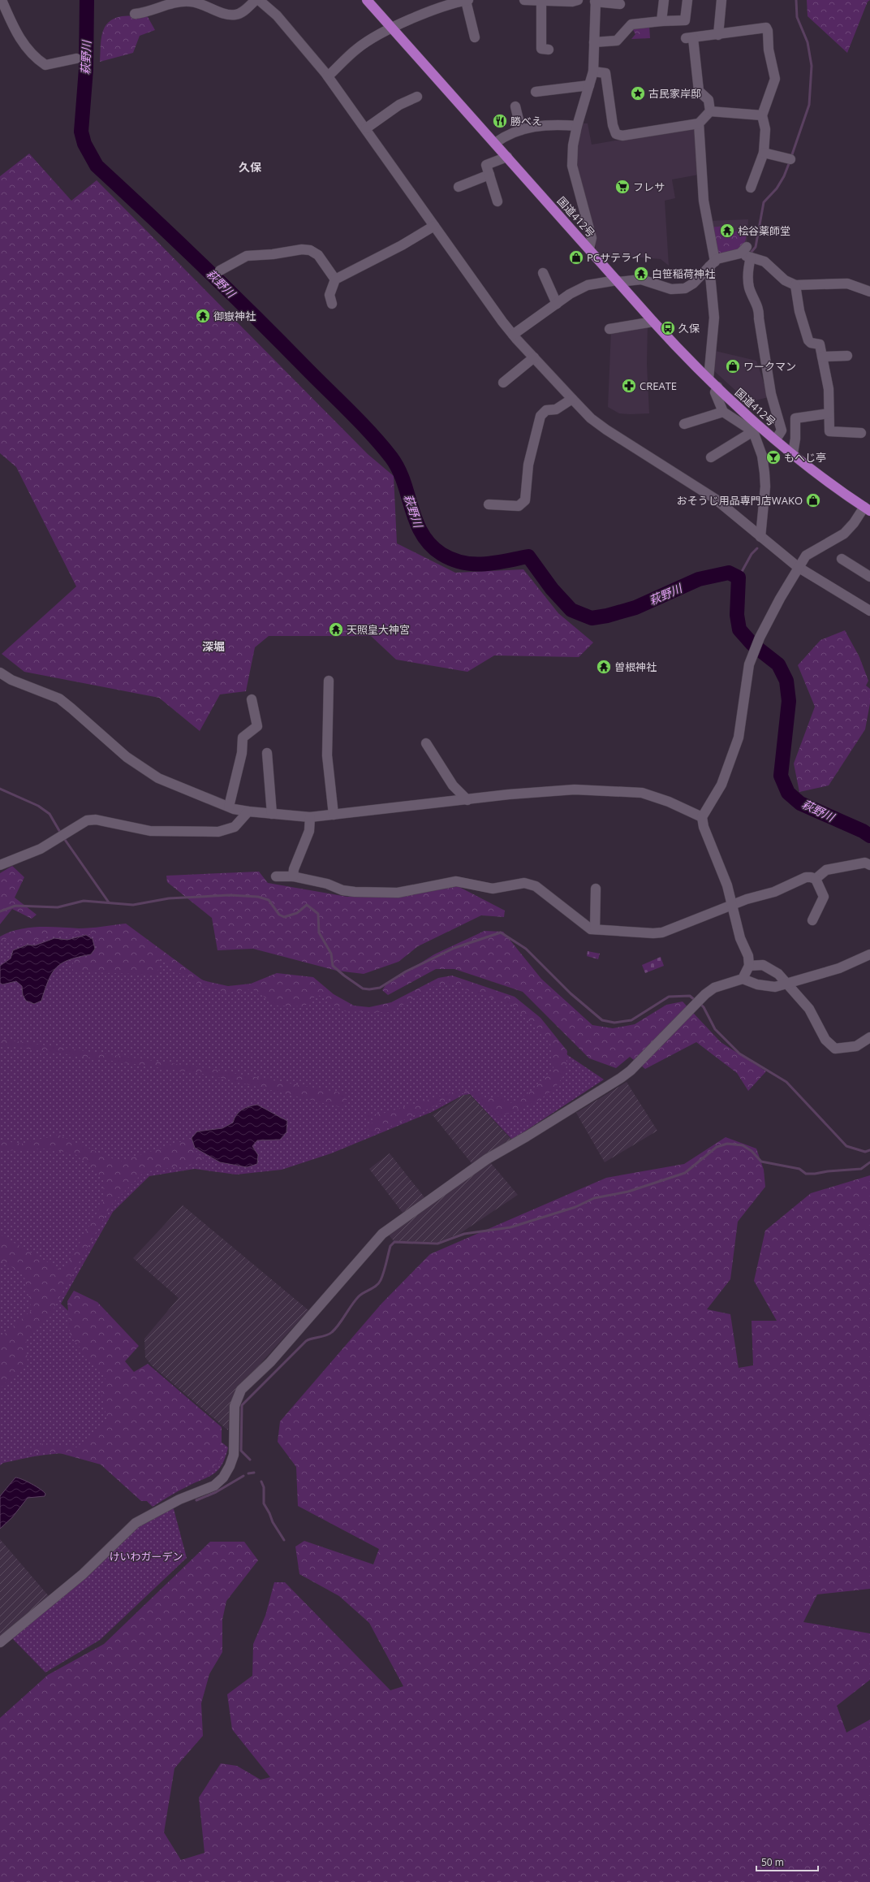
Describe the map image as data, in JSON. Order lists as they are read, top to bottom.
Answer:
{
  "streets": {
    "highway": ["国道412号"]
  },
  "districts": ["久保", "深堀"],
  "water": ["萩野川"],
  "parks": ["けいわガーデン"],
  "places": {
    "place": ["古民家岸邸"],
    "restaurant": ["勝べえ"],
    "supermarket": ["フレサ"],
    "temple": [
      "桧谷薬師堂",
      "白笹稲荷神社",
      "御嶽神社",
      "天照皇大神宮",
      "曽根神社"
    ],
    "shop": ["PCサテライト", "ワークマン", "おそうじ用品専門店WAKO"],
    "bus stop": ["久保"],
    "pharmacy": ["CREATE"],
    "bar": ["もへじ亭"]
  },
  "scale_bar": "50 m"
}
